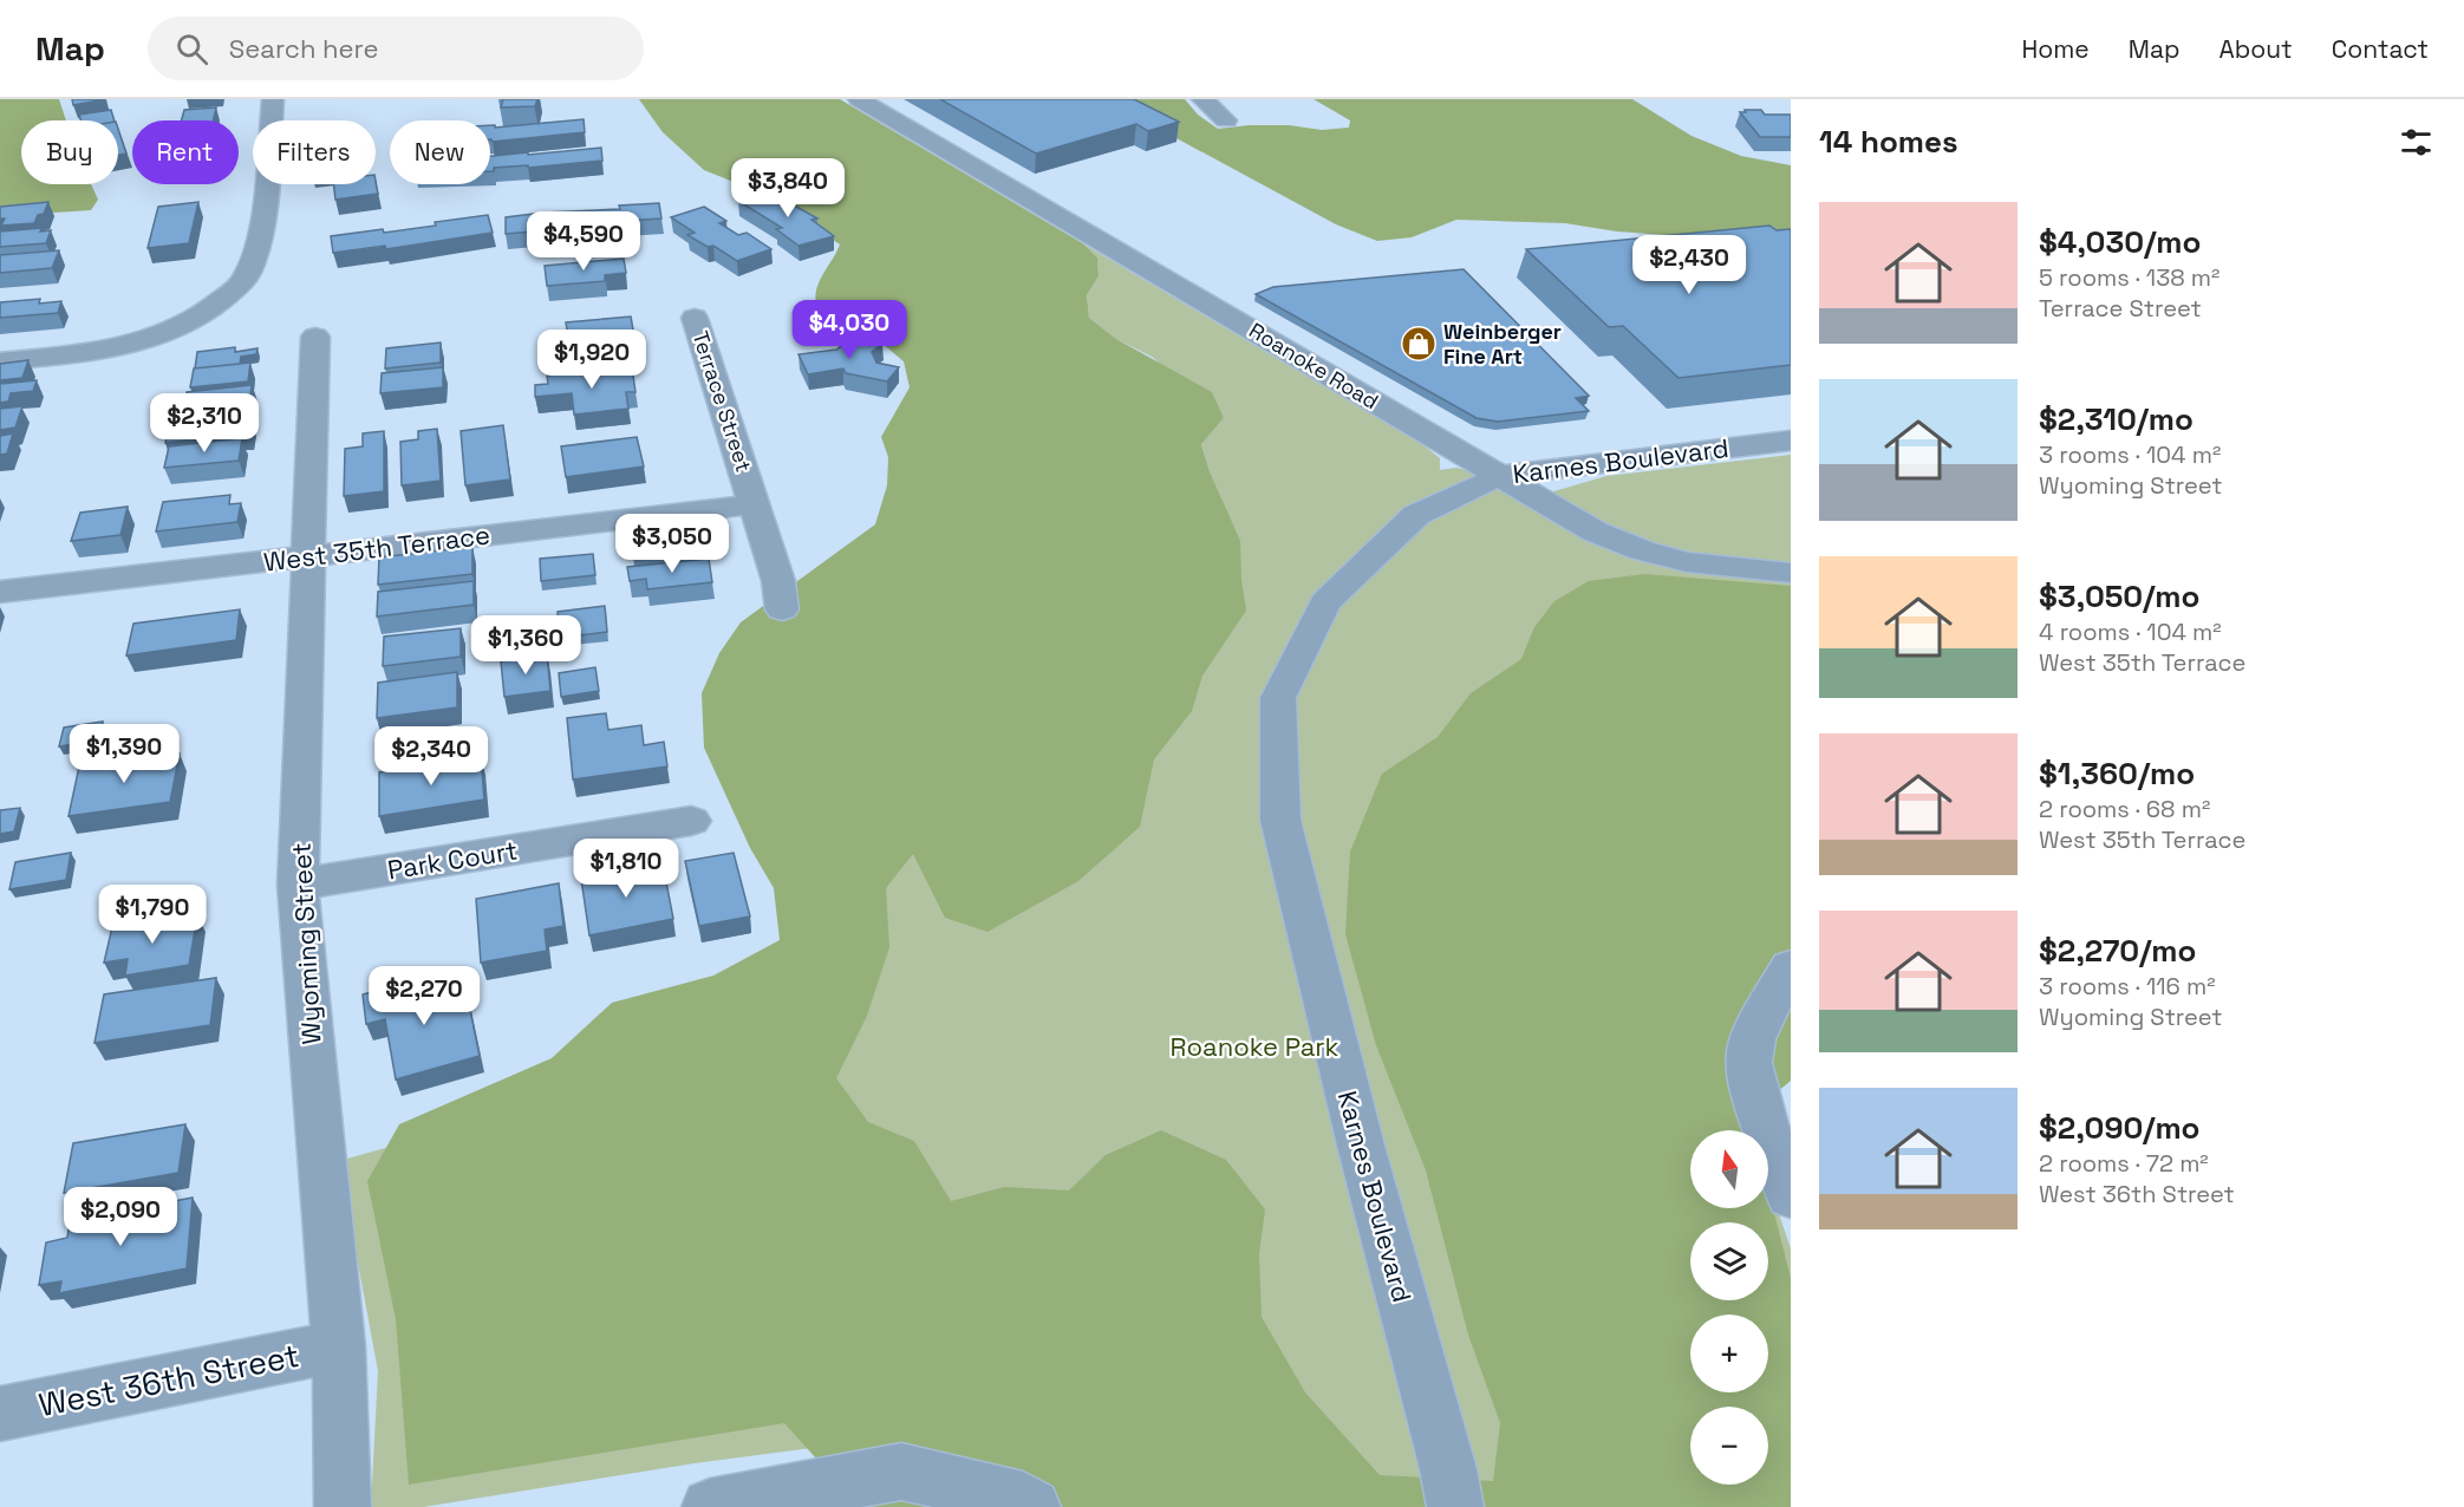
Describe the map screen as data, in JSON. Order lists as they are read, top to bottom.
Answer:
{
  "streets": {
    "street": [
      "Roanoke Road",
      "Terrace Street",
      "Karnes Boulevard",
      "West 35th Terrace",
      "Park Court",
      "Wyoming Street",
      "West 36th Street"
    ]
  },
  "crossings": [
    ["Roanoke Road", "Karnes Boulevard"],
    ["Terrace Street", "West 35th Terrace"],
    ["West 35th Terrace", "Wyoming Street"],
    ["Park Court", "Wyoming Street"],
    ["Wyoming Street", "West 36th Street"]
  ],
  "parks": ["Roanoke Park"],
  "places": {
    "shop": ["Weinberger Fine Art"]
  },
  "north": "top",
  "page": {
    "header": "Map",
    "search": "Search here",
    "nav": [
      "Home",
      "Map",
      "About",
      "Contact"
    ],
    "heading": "14 homes",
    "chip": [
      "Buy",
      "Rent",
      "Filters",
      "New"
    ],
    "price": [
      "$3,840",
      "$4,590",
      "$2,430",
      "$4,030",
      "$1,920",
      "$2,310",
      "$3,050",
      "$1,360",
      "$1,390",
      "$2,340",
      "$1,810",
      "$1,790",
      "$2,270",
      "$2,090"
    ],
    "list": [
      {
        "name": "$4,030/mo",
        "note": "5 rooms · 138 m² · Terrace Street"
      },
      {
        "name": "$2,310/mo",
        "note": "3 rooms · 104 m² · Wyoming Street"
      },
      {
        "name": "$3,050/mo",
        "note": "4 rooms · 104 m² · West 35th Terrace"
      },
      {
        "name": "$1,360/mo",
        "note": "2 rooms · 68 m² · West 35th Terrace"
      },
      {
        "name": "$2,270/mo",
        "note": "3 rooms · 116 m² · Wyoming Street"
      },
      {
        "name": "$2,090/mo",
        "note": "2 rooms · 72 m² · West 36th Street"
      }
    ],
    "map_buttons": ["+", "−"]
  }
}
